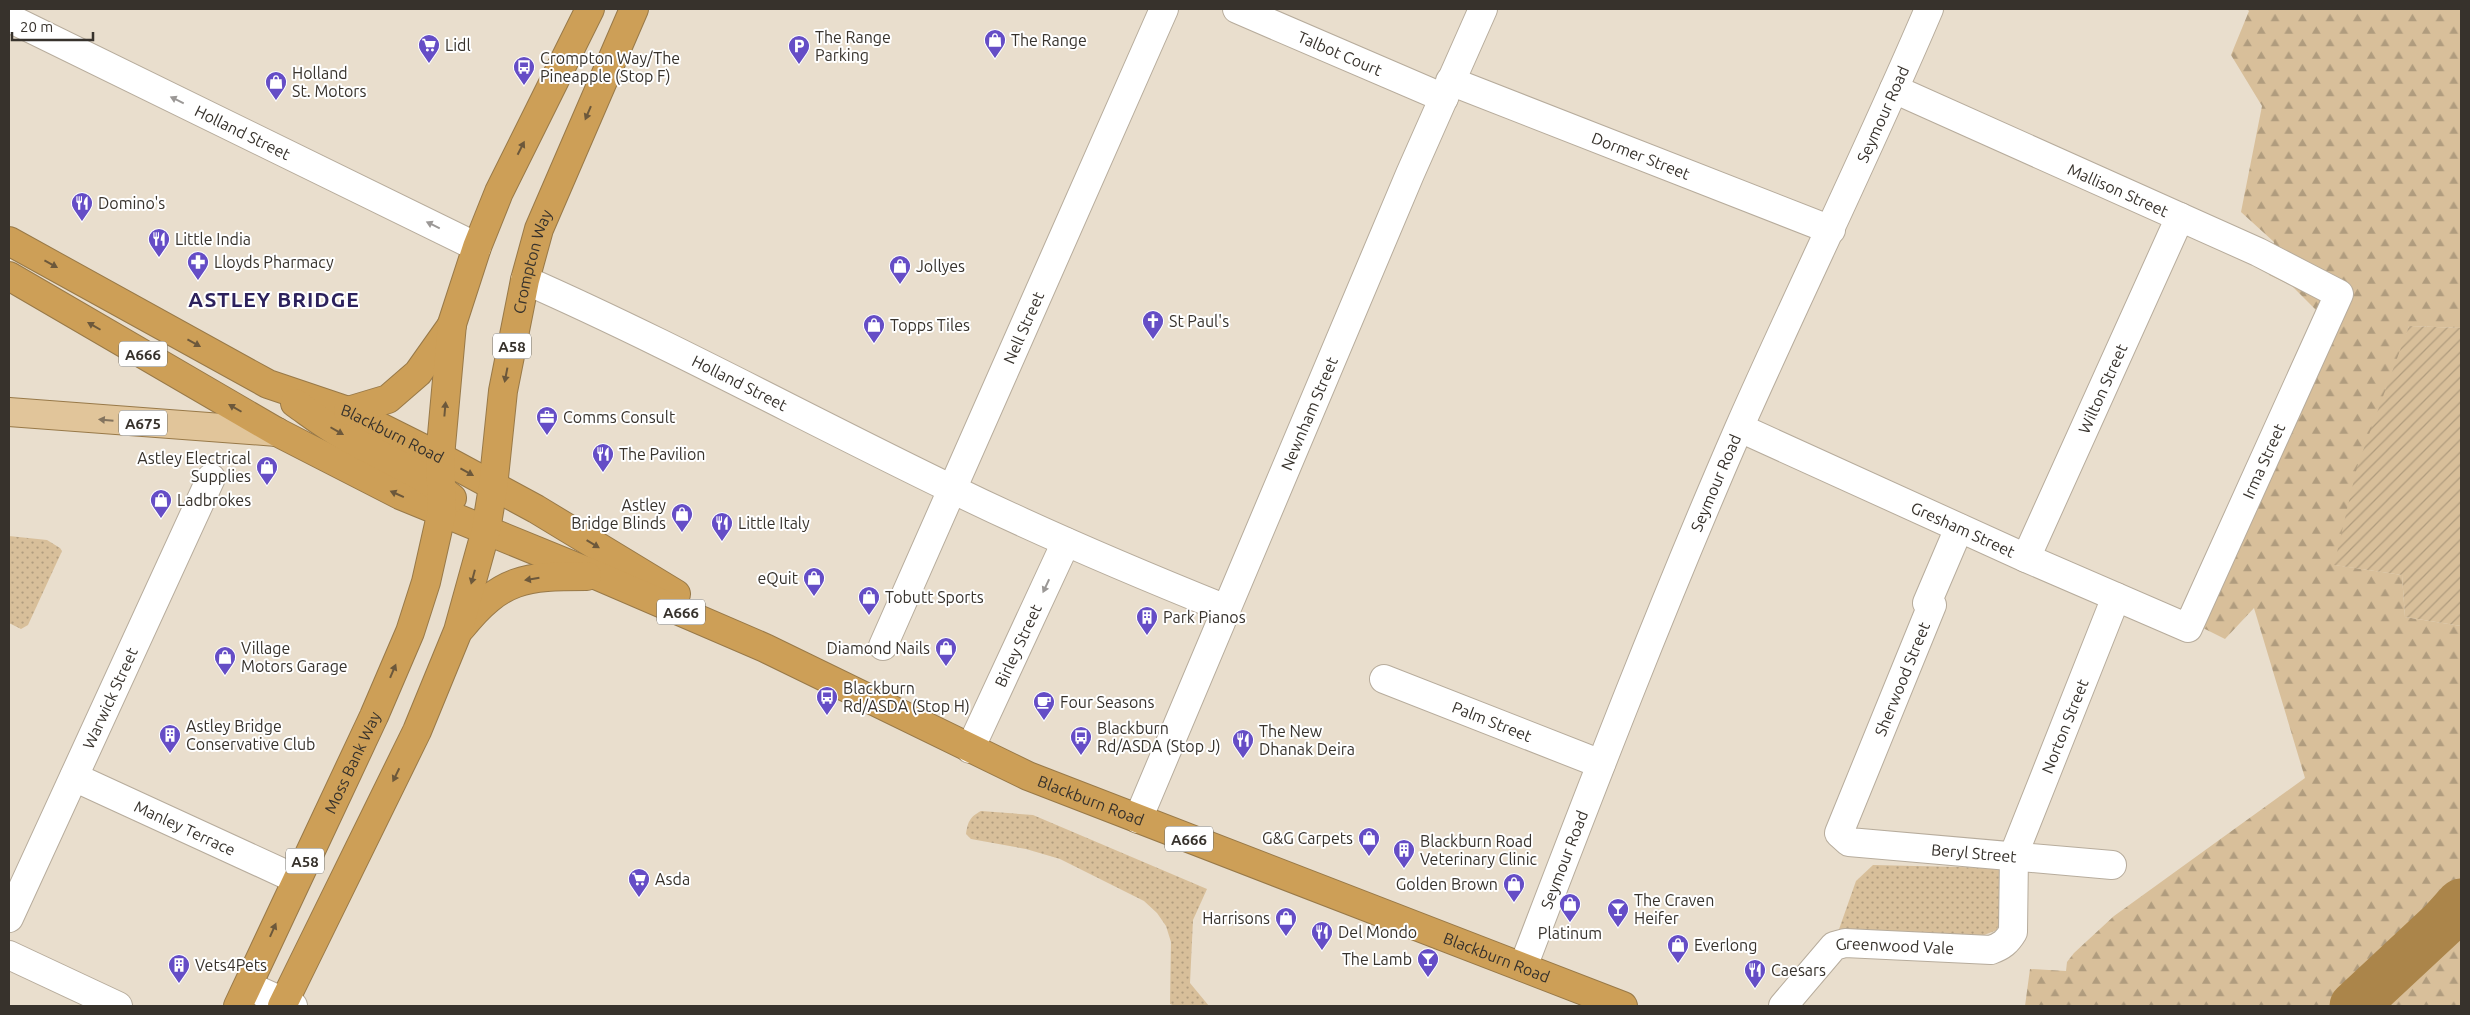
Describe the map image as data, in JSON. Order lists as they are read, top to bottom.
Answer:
{
  "streets": {
    "highway": [
      "Crompton Way",
      "A58",
      "A666",
      "Blackburn Road",
      "Moss Bank Way"
    ],
    "main road": ["A675"],
    "street": [
      "Talbot Court",
      "Seymour Road",
      "Holland Street",
      "Dormer Street",
      "Mallison Street",
      "Nell Street",
      "Wilton Street",
      "Newnham Street",
      "Irma Street",
      "Gresham Street",
      "Birley Street",
      "Sherwood Street",
      "Warwick Street",
      "Palm Street",
      "Norton Street",
      "Manley Terrace",
      "Beryl Street",
      "Greenwood Vale"
    ]
  },
  "crossings": [
    ["Talbot Court", "Dormer Street"],
    ["Talbot Court", "Newnham Street"],
    ["Seymour Road", "Dormer Street"],
    ["Seymour Road", "Mallison Street"],
    ["Seymour Road", "Blackburn Road"],
    ["Seymour Road", "Gresham Street"],
    ["Seymour Road", "Palm Street"],
    ["Holland Street", "Crompton Way"],
    ["Holland Street", "Nell Street"],
    ["Holland Street", "A58"],
    ["Holland Street", "Newnham Street"],
    ["Holland Street", "Birley Street"],
    ["Dormer Street", "Newnham Street"],
    ["Mallison Street", "Wilton Street"],
    ["Mallison Street", "Irma Street"],
    ["Crompton Way", "A58"],
    ["Crompton Way", "Blackburn Road"],
    ["A58", "Blackburn Road"],
    ["A58", "Moss Bank Way"],
    ["Wilton Street", "Gresham Street"],
    ["Newnham Street", "Blackburn Road"],
    ["A675", "Blackburn Road"],
    ["Blackburn Road", "Birley Street"],
    ["Blackburn Road", "Moss Bank Way"],
    ["Irma Street", "Gresham Street"],
    ["Gresham Street", "Sherwood Street"],
    ["Gresham Street", "Norton Street"],
    ["Sherwood Street", "Beryl Street"],
    ["Warwick Street", "Manley Terrace"],
    ["Norton Street", "Beryl Street"],
    ["Norton Street", "Greenwood Vale"],
    ["Moss Bank Way", "Manley Terrace"],
    ["Beryl Street", "Greenwood Vale"]
  ],
  "one_way": ["Holland Street", "Birley Street"],
  "districts": ["ASTLEY BRIDGE"],
  "places": {
    "shop": [
      "The Range",
      "Holland St. Motors",
      "Jollyes",
      "Topps Tiles",
      "Astley Electrical Supplies",
      "Ladbrokes",
      "Astley Bridge Blinds",
      "eQuit",
      "Tobutt Sports",
      "Diamond Nails",
      "Village Motors Garage",
      "G&G Carpets",
      "Golden Brown",
      "Platinum",
      "Harrisons",
      "Everlong"
    ],
    "supermarket": ["Lidl", "Asda"],
    "parking": ["The Range Parking"],
    "bus stop": ["Crompton Way/The Pineapple (Stop F)", "Blackburn Rd/ASDA (Stop H)", "Blackburn Rd/ASDA (Stop J)"],
    "restaurant": [
      "Domino's",
      "Little India",
      "The Pavilion",
      "Little Italy",
      "The New Dhanak Deira",
      "Del Mondo",
      "Caesars"
    ],
    "pharmacy": ["Lloyds Pharmacy"],
    "church": ["St Paul's"],
    "office": ["Comms Consult"],
    "building": [
      "Park Pianos",
      "Astley Bridge Conservative Club",
      "Blackburn Road Veterinary Clinic",
      "Vets4Pets"
    ],
    "cafe": ["Four Seasons"],
    "bar": ["The Craven Heifer", "The Lamb"]
  },
  "scale_bar": "20 m"
}
